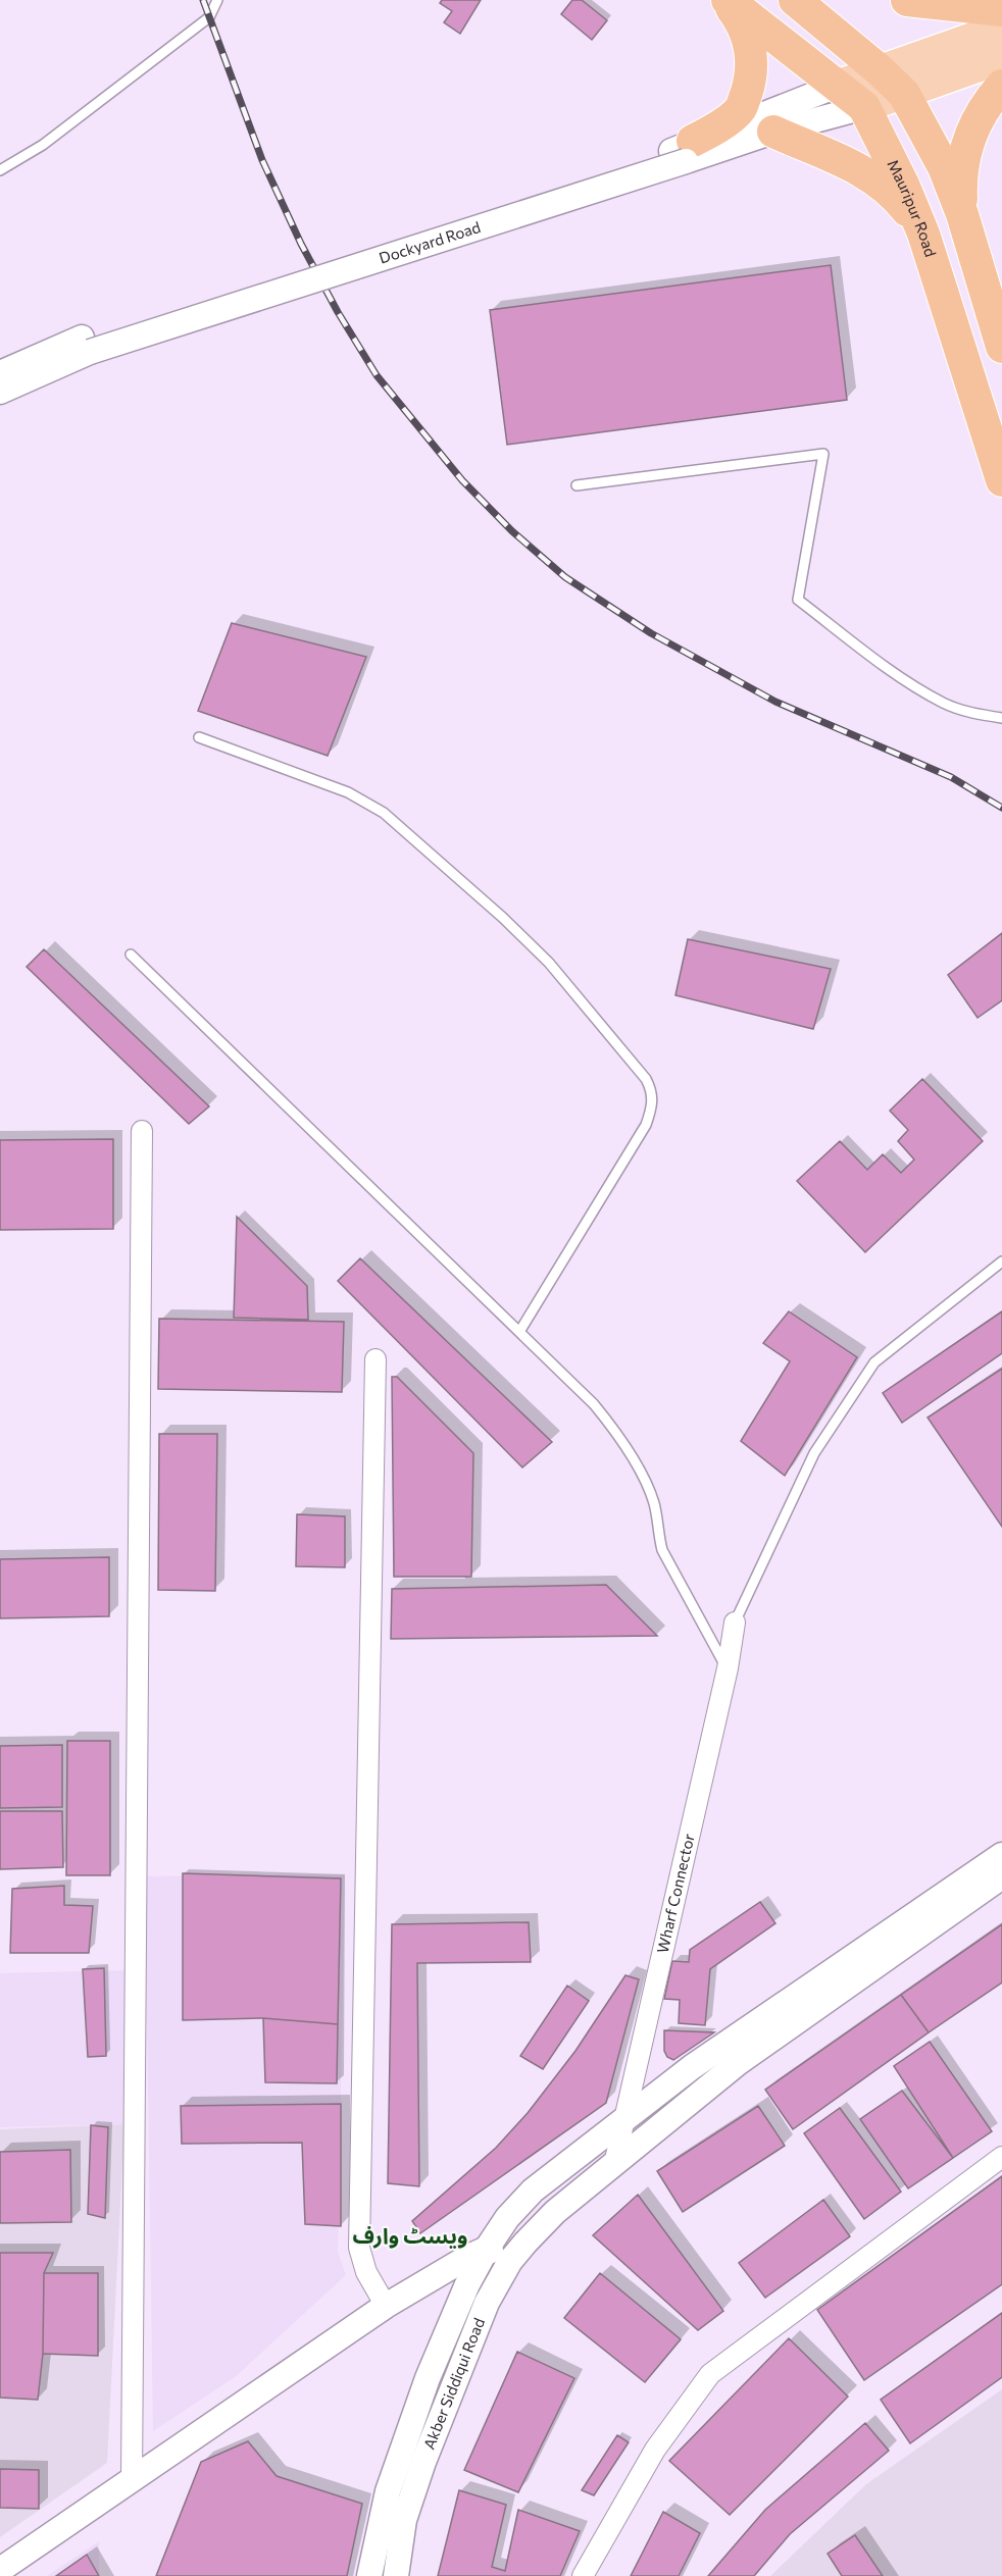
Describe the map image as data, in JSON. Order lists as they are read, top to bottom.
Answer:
{
  "streets": {
    "highway": ["Mauripur Road"],
    "street": ["Dockyard Road", "Wharf Connector", "Akber Siddiqui Road"]
  },
  "crossings": [
    ["Mauripur Road", "Dockyard Road"],
    ["Wharf Connector", "Akber Siddiqui Road"]
  ],
  "districts": ["ویسٹ وارف"]
}
